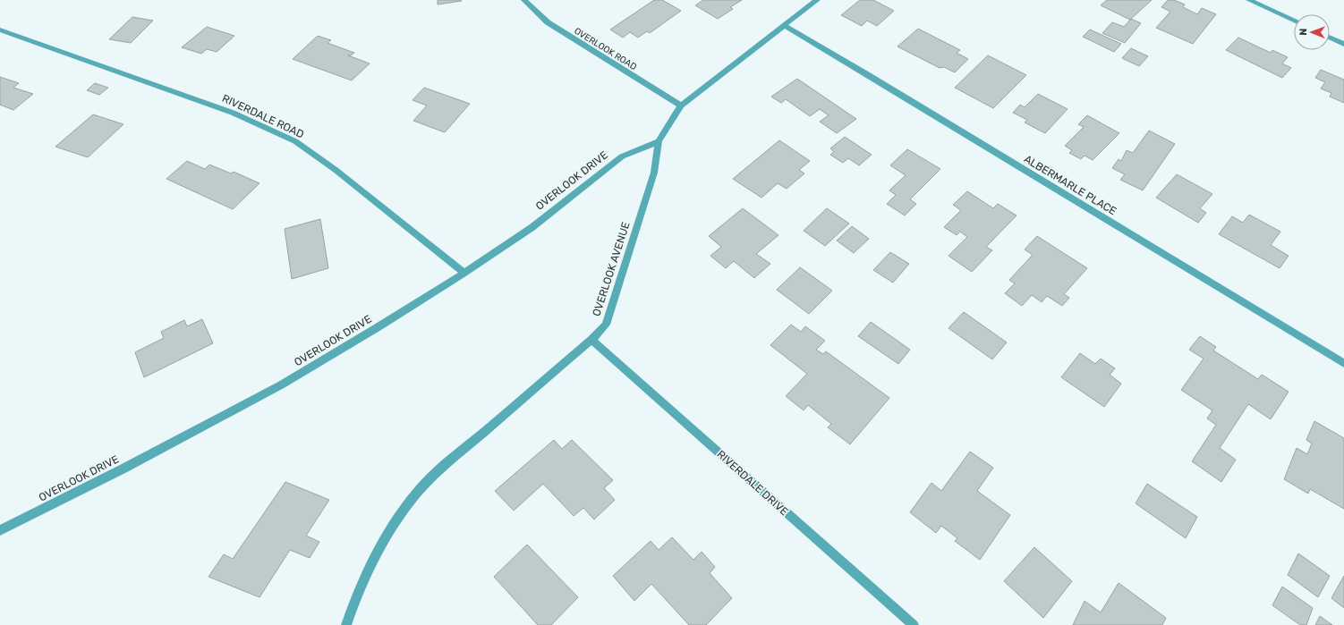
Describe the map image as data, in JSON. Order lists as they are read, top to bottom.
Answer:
{
  "streets": {
    "street": [
      "OVERLOOK ROAD",
      "RIVERDALE ROAD",
      "OVERLOOK DRIVE",
      "ALBERMARLE PLACE",
      "OVERLOOK AVENUE",
      "RIVERDALE DRIVE"
    ]
  },
  "crossings": [
    ["OVERLOOK ROAD", "OVERLOOK AVENUE"],
    ["RIVERDALE ROAD", "OVERLOOK DRIVE"],
    ["OVERLOOK DRIVE", "OVERLOOK AVENUE"],
    ["ALBERMARLE PLACE", "OVERLOOK AVENUE"],
    ["OVERLOOK AVENUE", "RIVERDALE DRIVE"]
  ],
  "north": "left"
}
